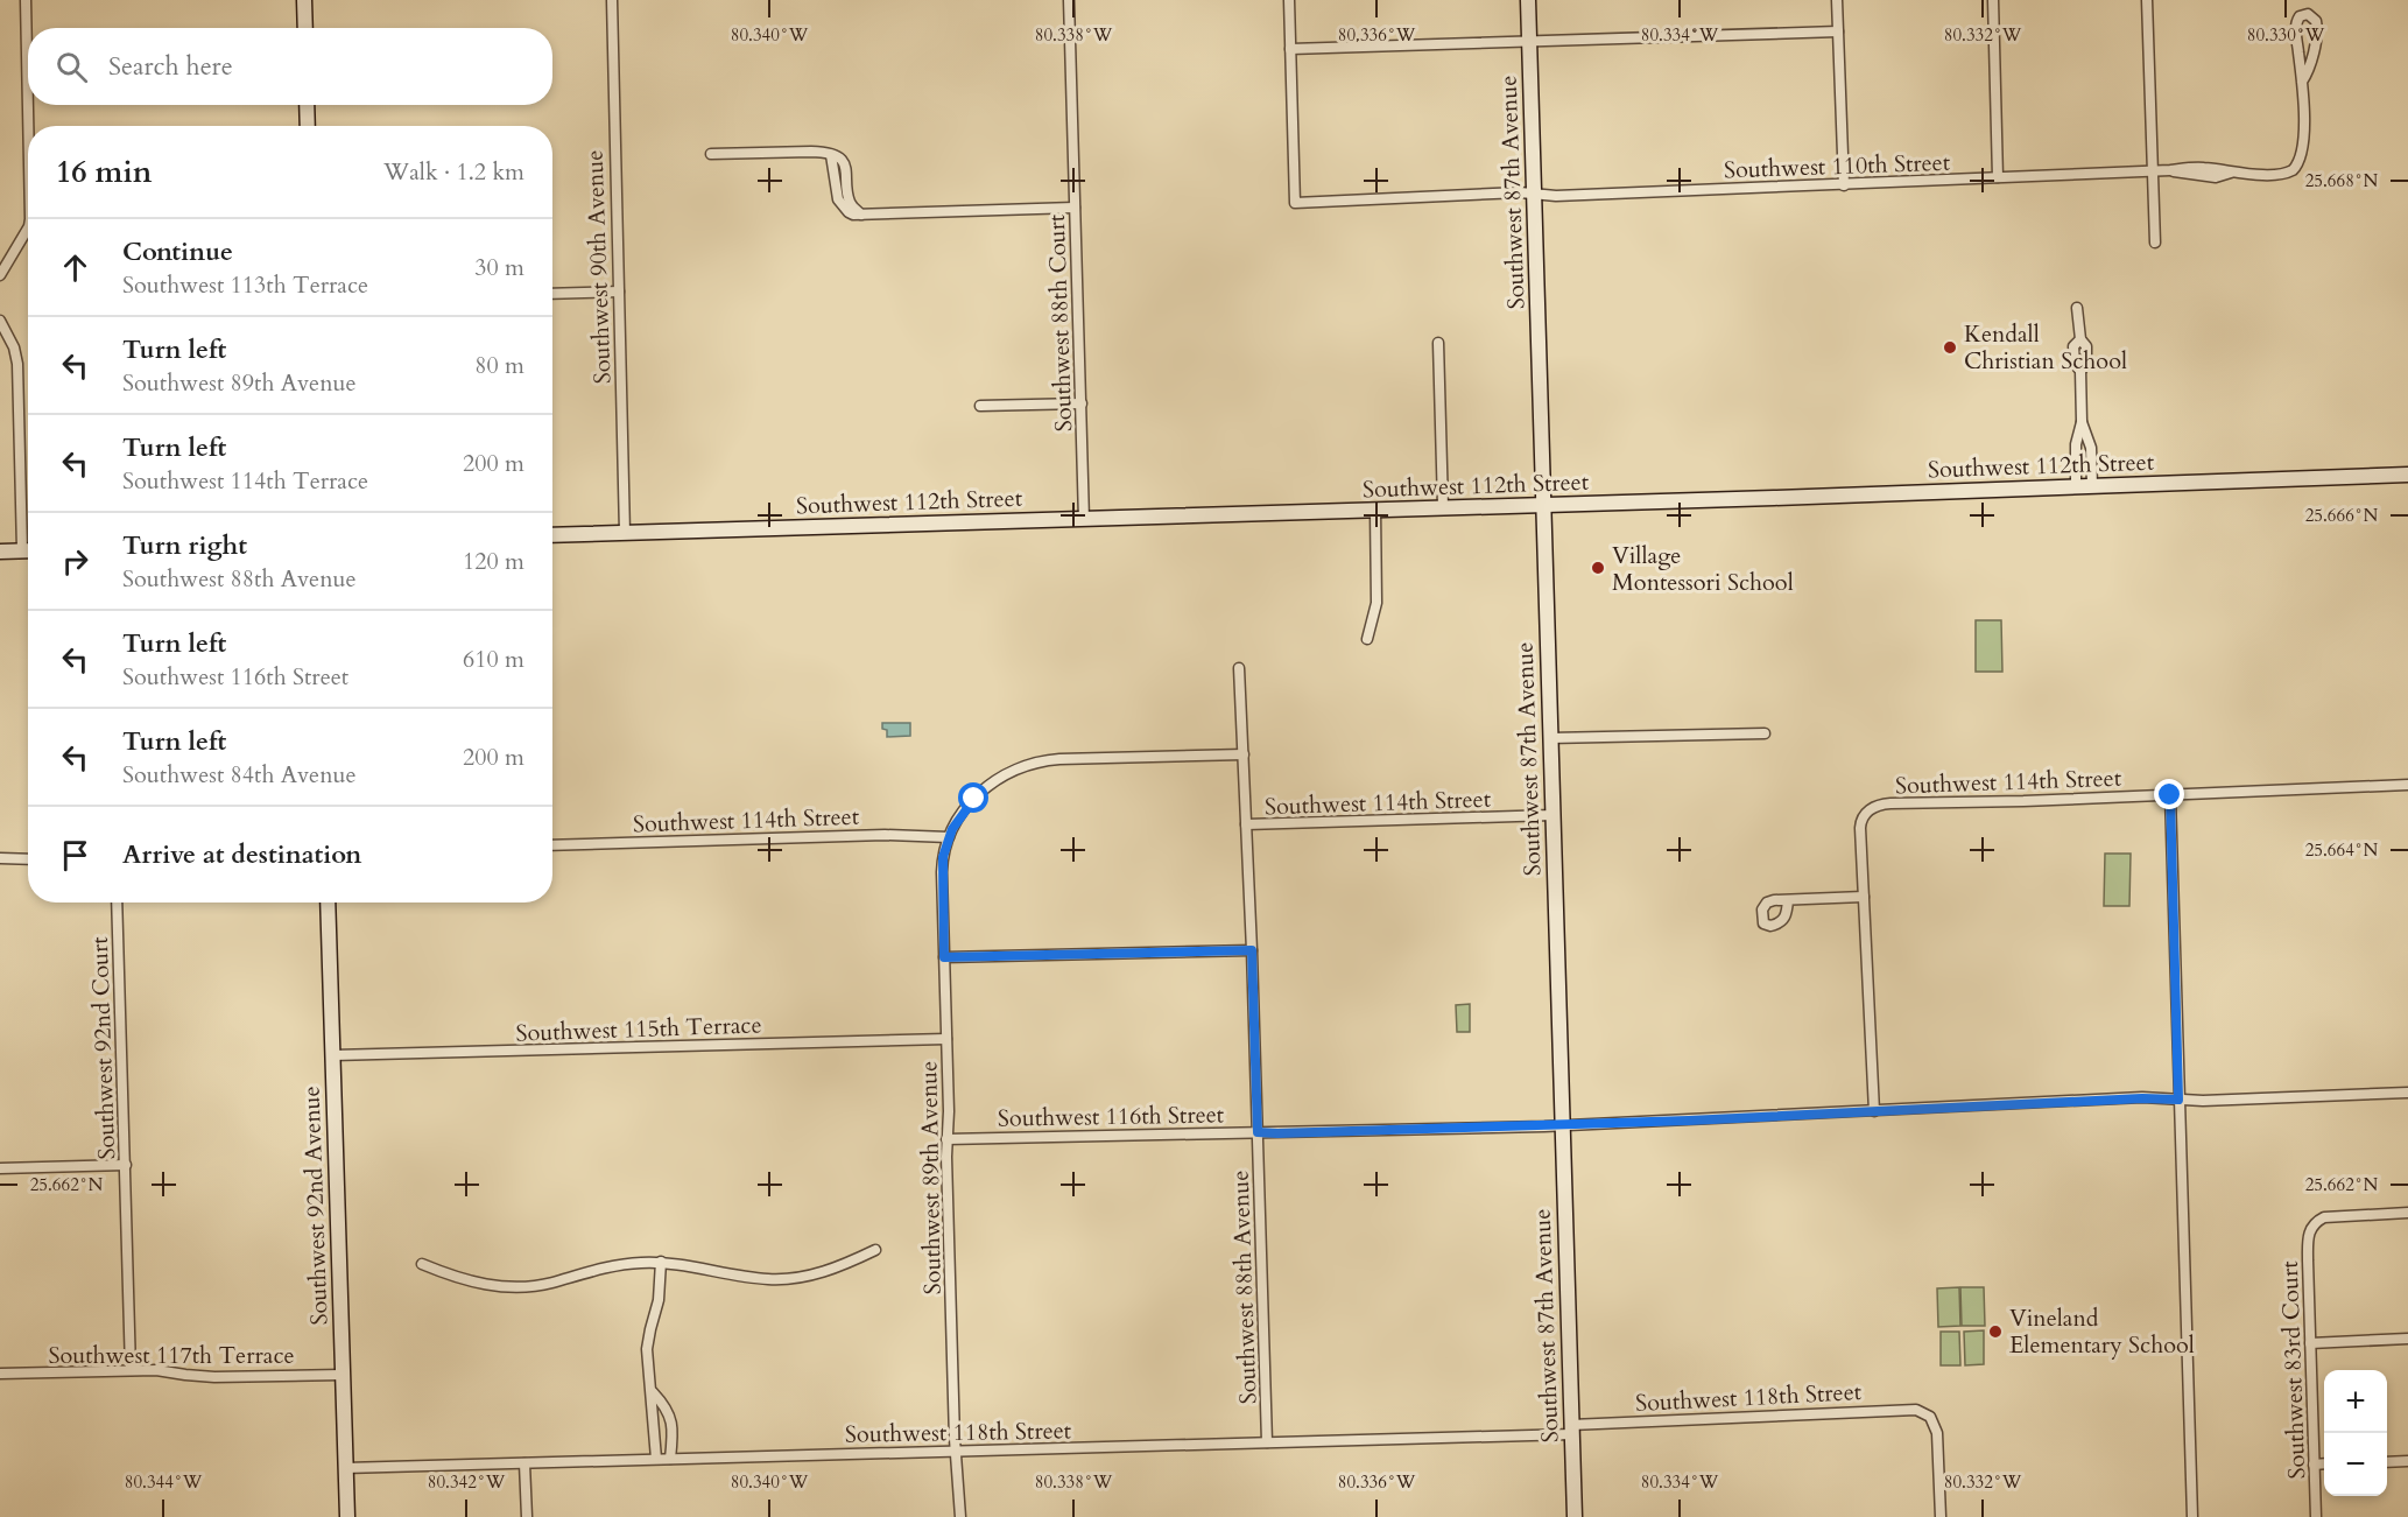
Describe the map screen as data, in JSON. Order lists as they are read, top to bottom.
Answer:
{
  "streets": {
    "main road": ["Southwest 87th Avenue", "Southwest 112th Street", "Southwest 92nd Avenue"],
    "street": [
      "Southwest 110th Street",
      "Southwest 90th Avenue",
      "Southwest 88th Court",
      "Southwest 114th Street",
      "Southwest 115th Terrace",
      "Southwest 92nd Court",
      "Southwest 116th Street",
      "Southwest 89th Avenue",
      "Southwest 88th Avenue",
      "Southwest 117th Terrace",
      "Southwest 83rd Court",
      "Southwest 118th Street"
    ]
  },
  "crossings": [
    ["Southwest 110th Street", "Southwest 87th Avenue"],
    ["Southwest 87th Avenue", "Southwest 112th Street"],
    ["Southwest 87th Avenue", "Southwest 114th Street"],
    ["Southwest 87th Avenue", "Southwest 116th Street"],
    ["Southwest 87th Avenue", "Southwest 118th Street"],
    ["Southwest 90th Avenue", "Southwest 112th Street"],
    ["Southwest 88th Court", "Southwest 112th Street"],
    ["Southwest 114th Street", "Southwest 116th Street"],
    ["Southwest 114th Street", "Southwest 89th Avenue"],
    ["Southwest 114th Street", "Southwest 88th Avenue"],
    ["Southwest 115th Terrace", "Southwest 89th Avenue"],
    ["Southwest 115th Terrace", "Southwest 92nd Avenue"],
    ["Southwest 92nd Court", "Southwest 117th Terrace"],
    ["Southwest 116th Street", "Southwest 89th Avenue"],
    ["Southwest 116th Street", "Southwest 88th Avenue"],
    ["Southwest 89th Avenue", "Southwest 118th Street"],
    ["Southwest 92nd Avenue", "Southwest 117th Terrace"],
    ["Southwest 92nd Avenue", "Southwest 118th Street"],
    ["Southwest 88th Avenue", "Southwest 118th Street"]
  ],
  "places": ["Kendall Christian School", "Village Montessori School", "Vineland Elementary School"],
  "page": {
    "search": "Search here",
    "heading": ["16 min", "Walk · 1.2 km"],
    "list": [
      ["Continue", "Southwest 113th Terrace", "30 m"],
      ["Turn left", "Southwest 89th Avenue", "80 m"],
      ["Turn left", "Southwest 114th Terrace", "200 m"],
      ["Turn right", "Southwest 88th Avenue", "120 m"],
      ["Turn left", "Southwest 116th Street", "610 m"],
      ["Turn left", "Southwest 84th Avenue", "200 m"],
      "Arrive at destination"
    ],
    "map_buttons": ["+", "−"]
  },
  "coordinates": [
    "80.340°W",
    "80.338°W",
    "80.336°W",
    "80.334°W",
    "80.332°W",
    "80.330°W",
    "25.668°N",
    "25.666°N",
    "25.664°N",
    "25.662°N",
    "80.344°W",
    "80.342°W"
  ]
}
